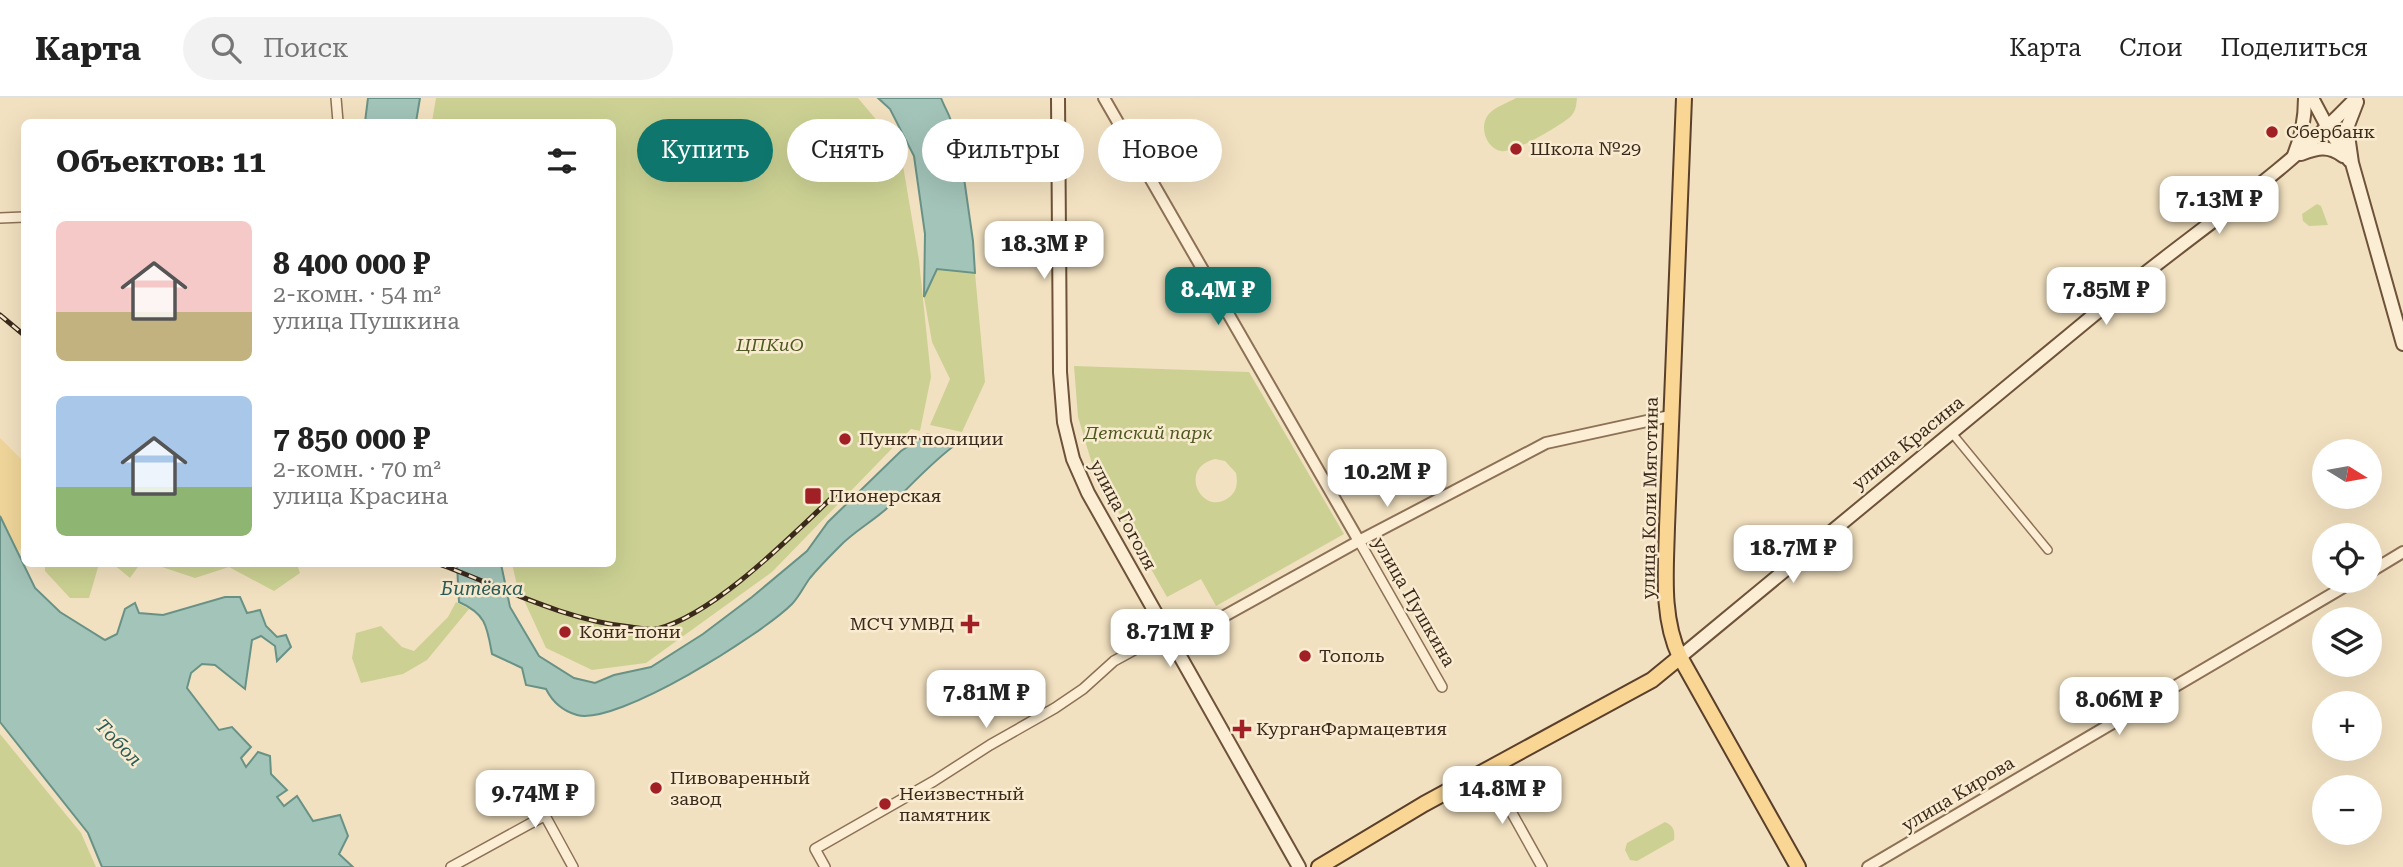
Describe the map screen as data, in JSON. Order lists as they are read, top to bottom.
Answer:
{
  "streets": {
    "main road": ["улица Красина", "улица Коли Мяготина", "улица Гоголя"],
    "street": ["улица Пушкина", "улица Кирова"]
  },
  "crossings": [
    ["улица Красина", "улица Коли Мяготина"]
  ],
  "water": ["Битёвка", "Тобол"],
  "parks": ["ЦПКиО", "Детский парк"],
  "places": {
    "other": [
      "Сбербанк",
      "Школа №29",
      "Пункт полиции",
      "Кони-пони",
      "Тополь",
      "Пивоваренный завод",
      "Неизвестный памятник"
    ],
    "transit": ["Пионерская"],
    "health": ["МСЧ УМВД", "КурганФармацевтия"]
  },
  "north": "right",
  "page": {
    "header": "Карта",
    "search": "Поиск",
    "nav": ["Карта", "Слои", "Поделиться"],
    "chip": [
      "Купить",
      "Снять",
      "Фильтры",
      "Новое"
    ],
    "heading": "Объектов: 11",
    "price": [
      "7.13M ₽",
      "18.3M ₽",
      "8.4M ₽",
      "7.85M ₽",
      "10.2M ₽",
      "18.7M ₽",
      "8.71M ₽",
      "7.81M ₽",
      "8.06M ₽",
      "14.8M ₽",
      "9.74M ₽"
    ],
    "list": [
      {
        "name": "8 400 000 ₽",
        "note": "2-комн. · 54 m² · улица Пушкина"
      },
      {
        "name": "7 850 000 ₽",
        "note": "2-комн. · 70 m² · улица Красина"
      }
    ],
    "map_buttons": ["+", "−"]
  }
}
